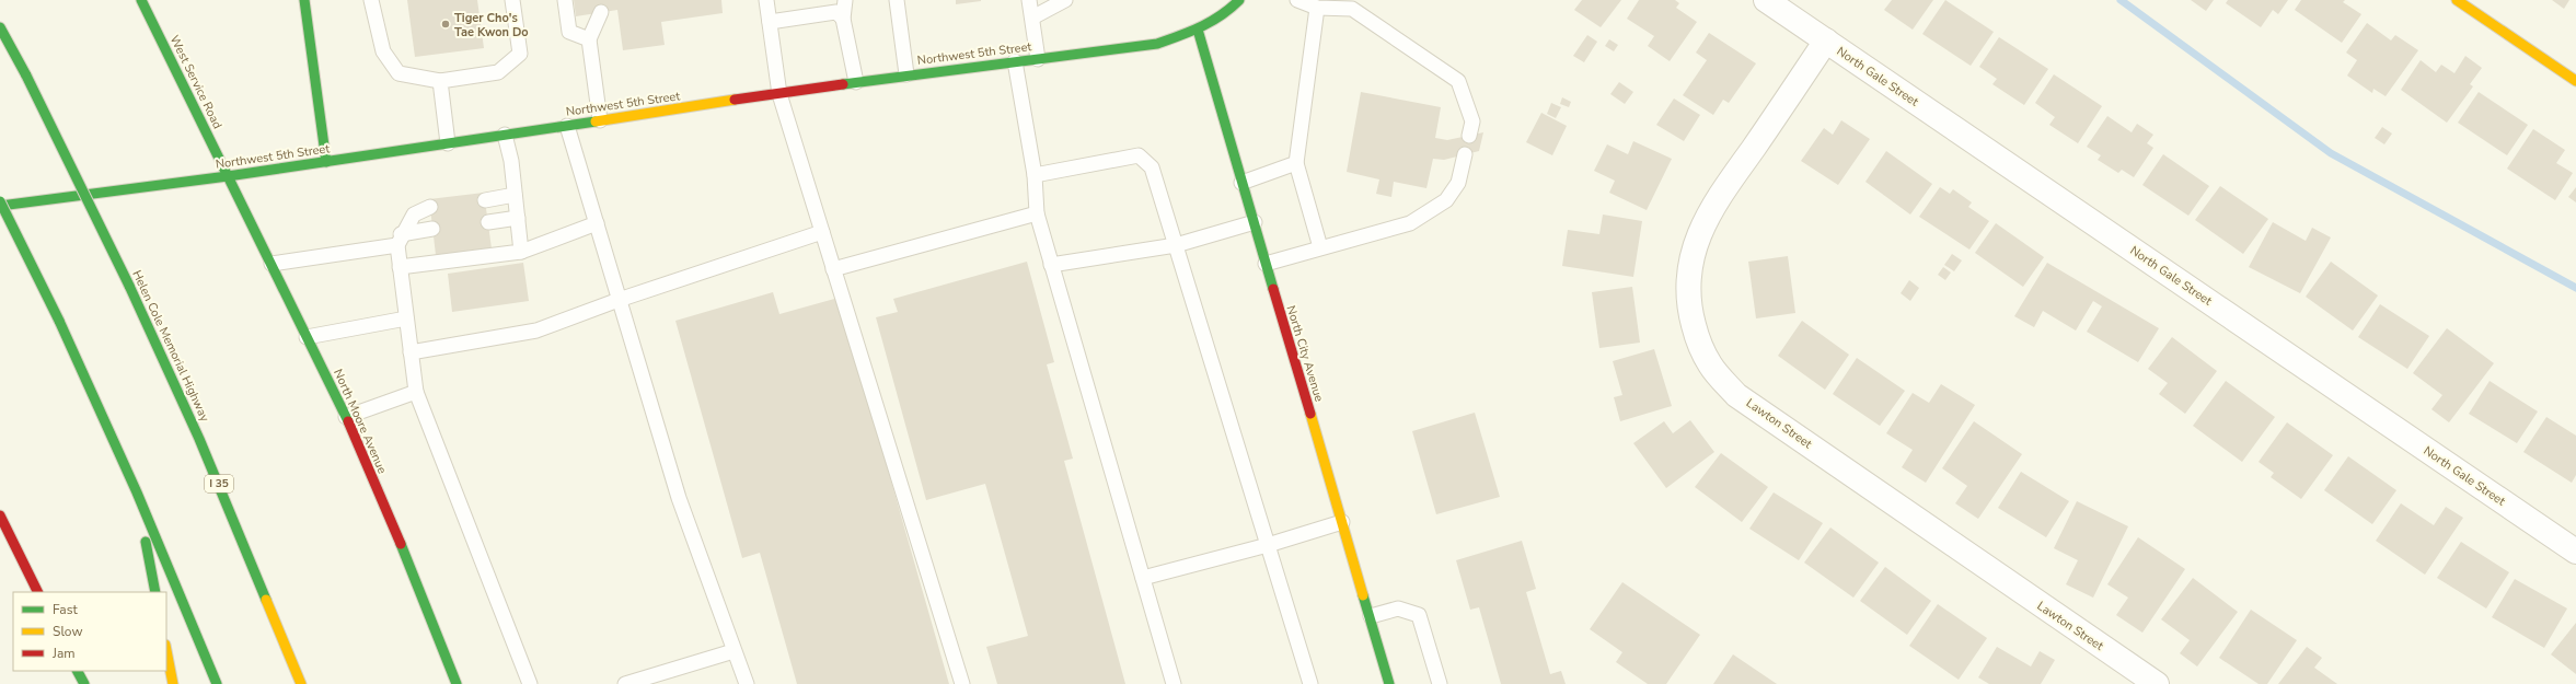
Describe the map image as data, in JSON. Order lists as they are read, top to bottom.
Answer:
{
  "streets": {
    "main road": [
      "Northwest 5th Street",
      "West Service Road",
      "Helen Cole Memorial Highway",
      "North City Avenue",
      "North Moore Avenue",
      "I 35"
    ],
    "street": ["North Gale Street", "Lawton Street"]
  },
  "crossings": [
    ["Northwest 5th Street", "West Service Road"],
    ["Northwest 5th Street", "North City Avenue"],
    ["Northwest 5th Street", "North Moore Avenue"],
    ["North Gale Street", "Lawton Street"],
    ["West Service Road", "North Moore Avenue"]
  ],
  "places": ["Tiger Cho's Tae Kwon Do"],
  "legend": ["Fast", "Slow", "Jam"]
}
